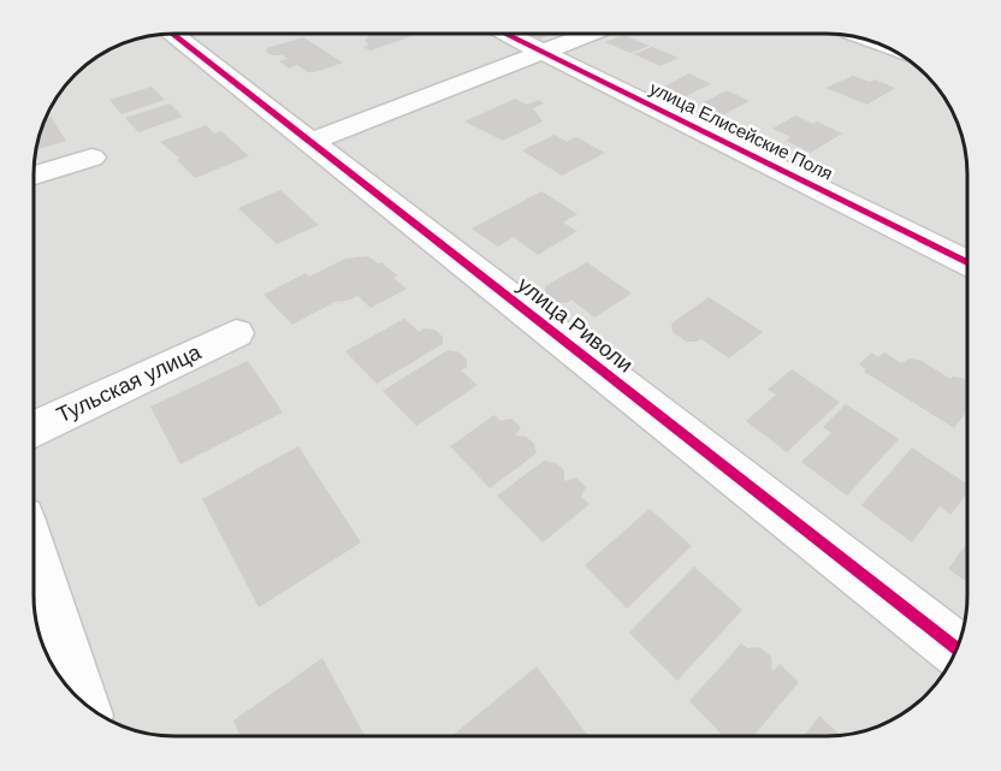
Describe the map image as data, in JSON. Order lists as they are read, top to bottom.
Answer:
{
  "streets": {
    "street": ["улица Елисейские Поля", "улица Риволи", "Тульская улица"]
  }
}
